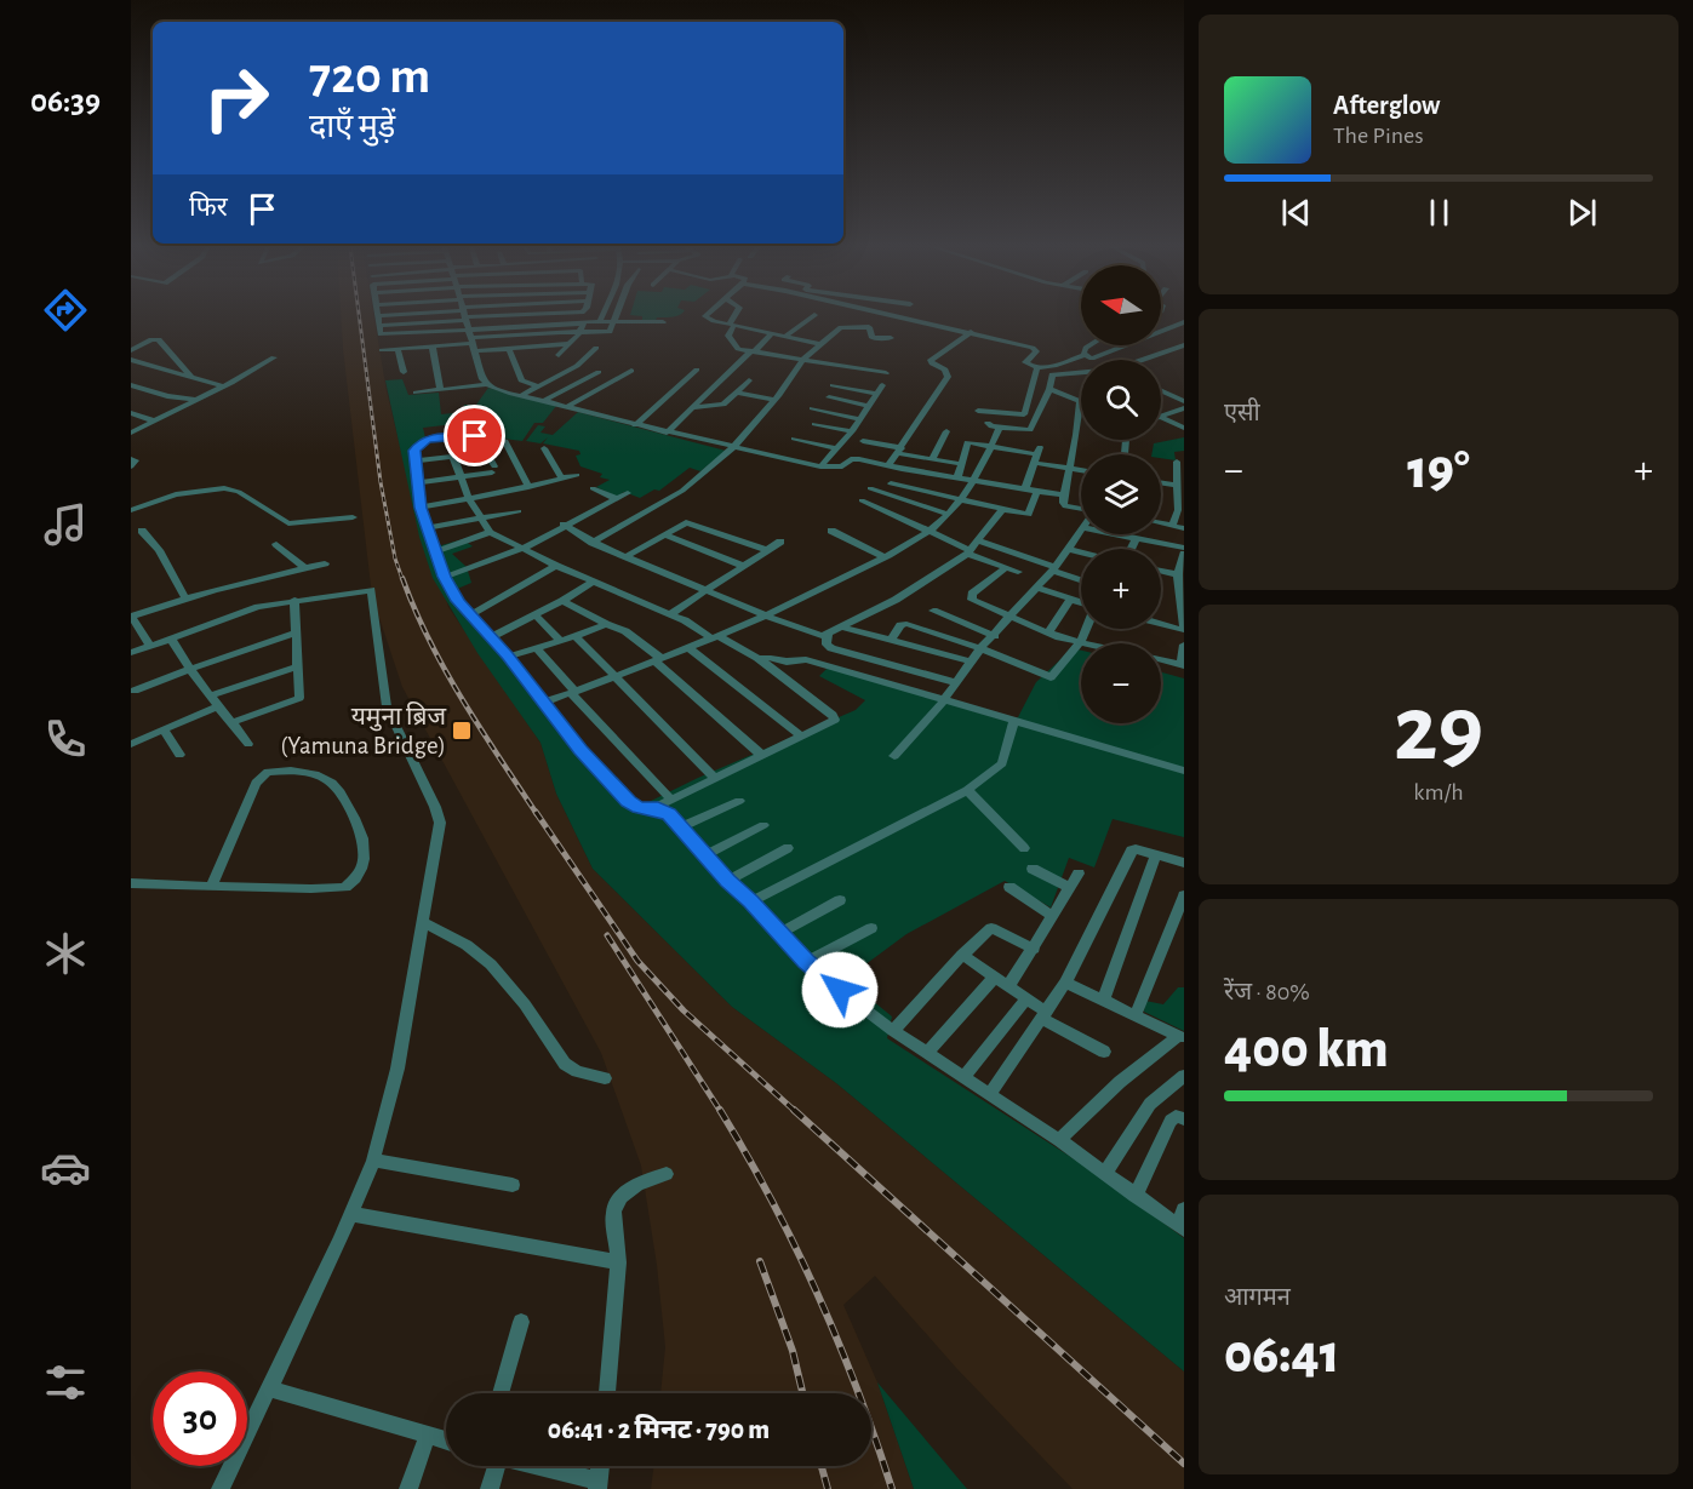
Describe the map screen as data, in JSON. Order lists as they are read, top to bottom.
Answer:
{
  "places": {
    "transit": ["यमुना ब्रिज (Yamuna Bridge)"]
  },
  "north": "left",
  "page": {
    "tabs": "06:39",
    "turn": ["720 m", "दाएँ मुड़ें"],
    "song": ["Afterglow", "The Pines"],
    "then": "फिर",
    "map_buttons": ["+", "−"],
    "tile": [
      "एसी",
      ["29", "km/h"],
      ["रेंज · 80%", "400 km"],
      ["आगमन", "06:41"]
    ],
    "heat": ["−", "19°", "+"],
    "limit": "30",
    "trip": "06:41 · 2 मिनट · 790 m"
  }
}
